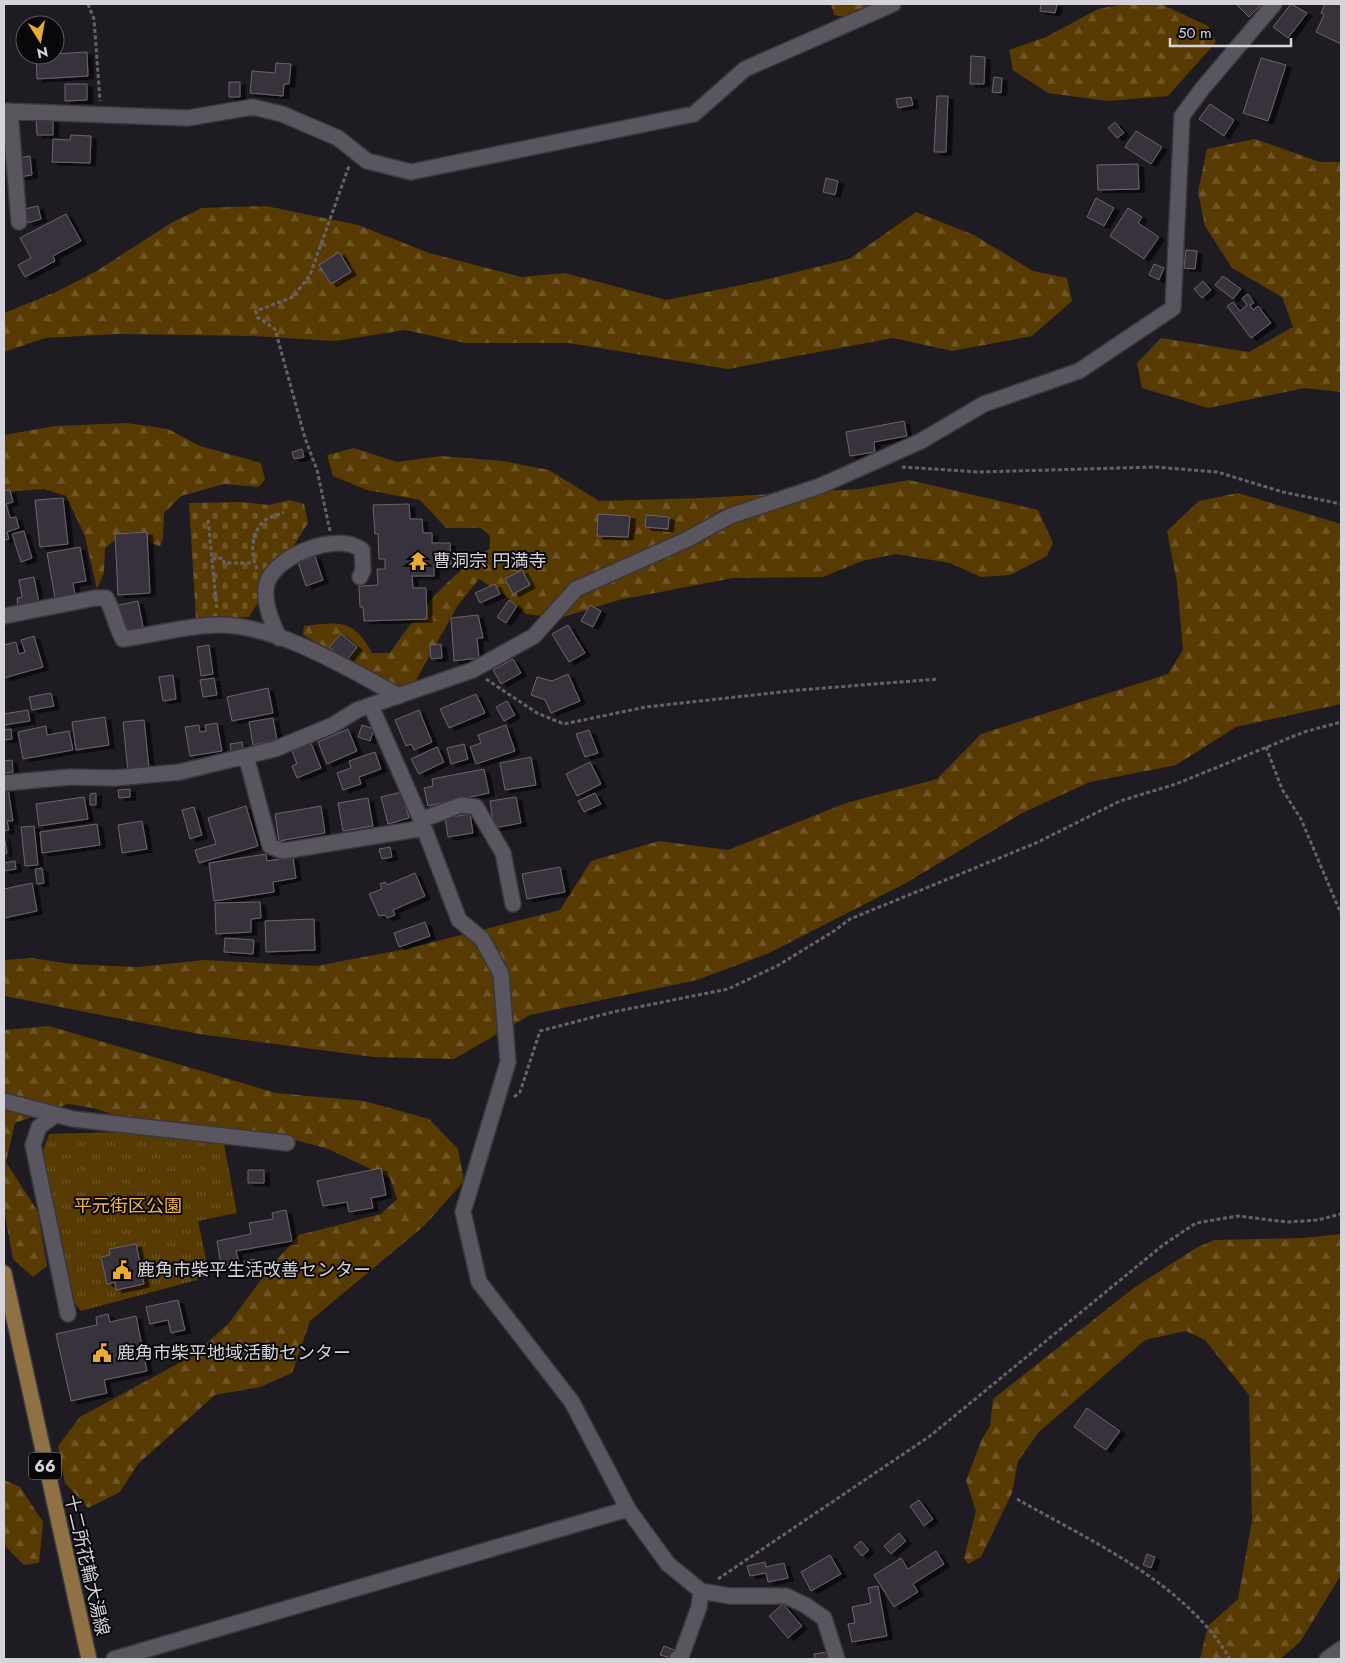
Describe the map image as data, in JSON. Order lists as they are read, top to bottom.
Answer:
{
  "streets": {
    "main road": ["66", "十二所花輪大湯線"]
  },
  "parks": ["平元街区公園"],
  "places": {
    "temple": ["曹洞宗 円満寺"],
    "public building": ["鹿角市柴平生活改善センター", "鹿角市柴平地域活動センター"]
  },
  "scale_bar": "50 m",
  "north": "bottom"
}
